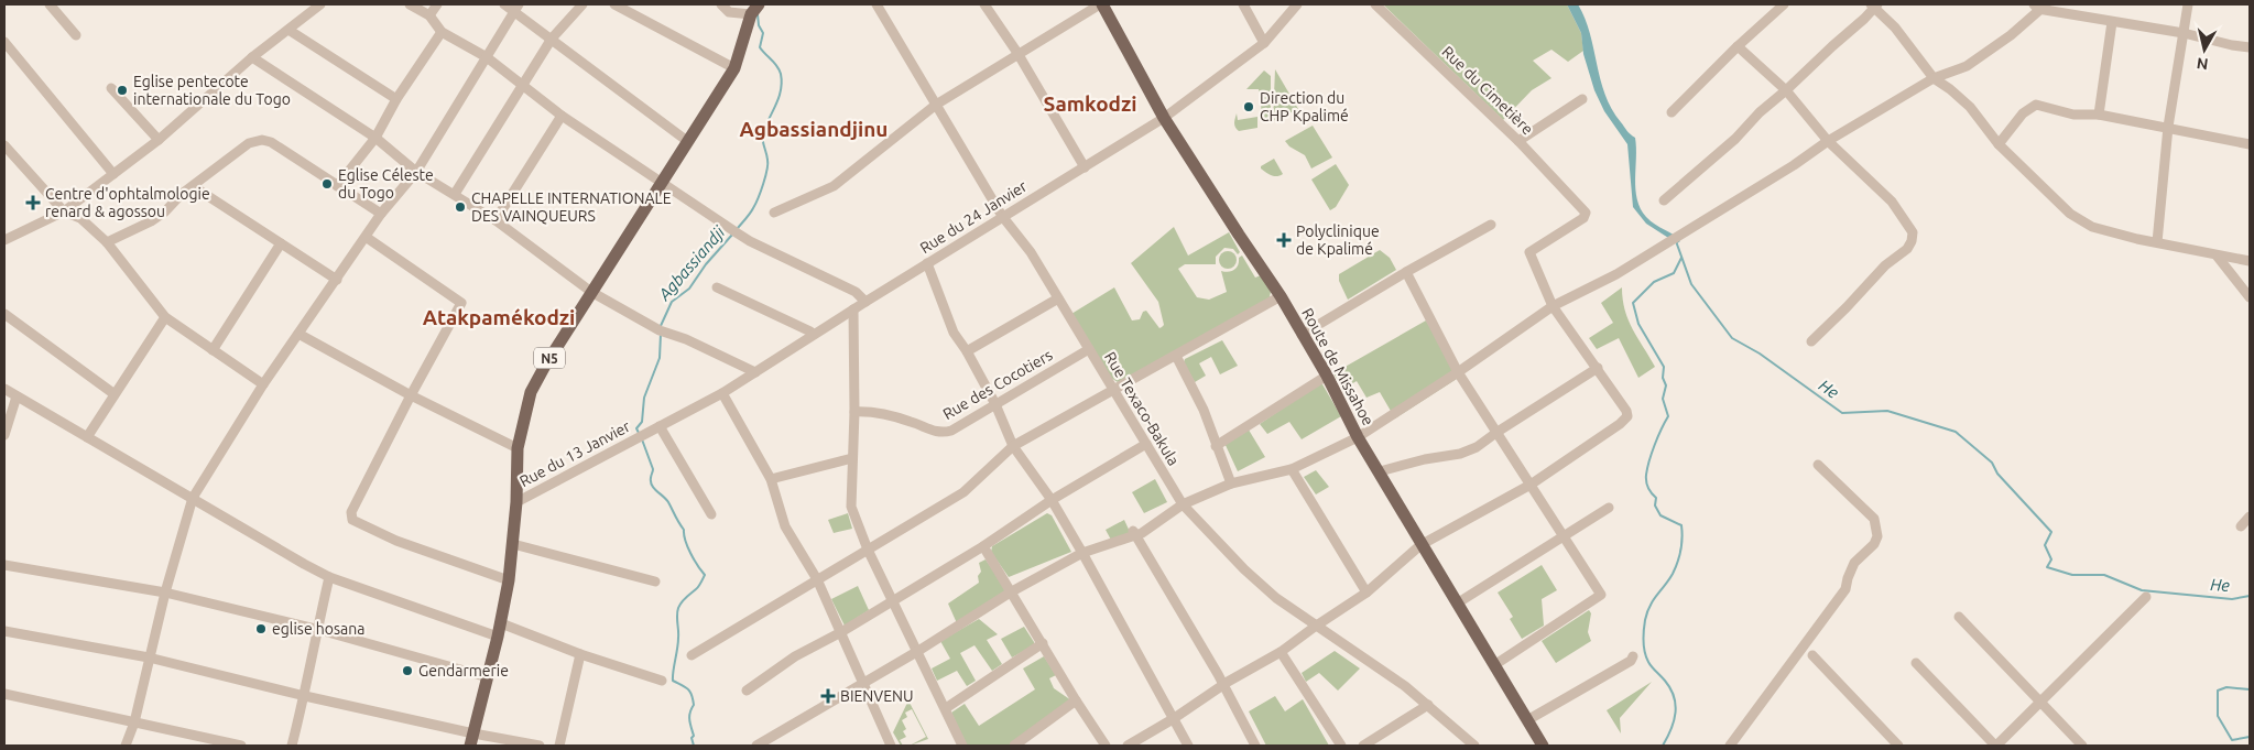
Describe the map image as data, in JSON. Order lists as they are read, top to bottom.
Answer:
{
  "streets": {
    "main road": ["N5", "Route de Missahoe"],
    "street": [
      "Rue du Cimetière",
      "Rue du 24 Janvier",
      "Rue des Cocotiers",
      "Rue Texaco-Bakula",
      "Rue du 13 Janvier"
    ]
  },
  "crossings": [
    ["Rue du 24 Janvier", "Route de Missahoe"],
    ["Rue du 24 Janvier", "Rue Texaco-Bakula"],
    ["Rue du 24 Janvier", "Rue du 13 Janvier"],
    ["N5", "Rue du 13 Janvier"],
    ["Rue des Cocotiers", "Rue Texaco-Bakula"]
  ],
  "districts": ["Samkodzi", "Agbassiandjinu", "Atakpamékodzi"],
  "water": ["Agbassiandji", "He"],
  "places": {
    "other": [
      "Eglise pentecote internationale du Togo",
      "Direction du CHP Kpalimé",
      "Eglise Céleste du Togo",
      "CHAPELLE INTERNATIONALE DES VAINQUEURS",
      "eglise hosana",
      "Gendarmerie"
    ],
    "health": ["Centre d'ophtalmologie renard & agossou", "Polyclinique de Kpalimé", "BIENVENU"]
  },
  "north": "bottom"
}
